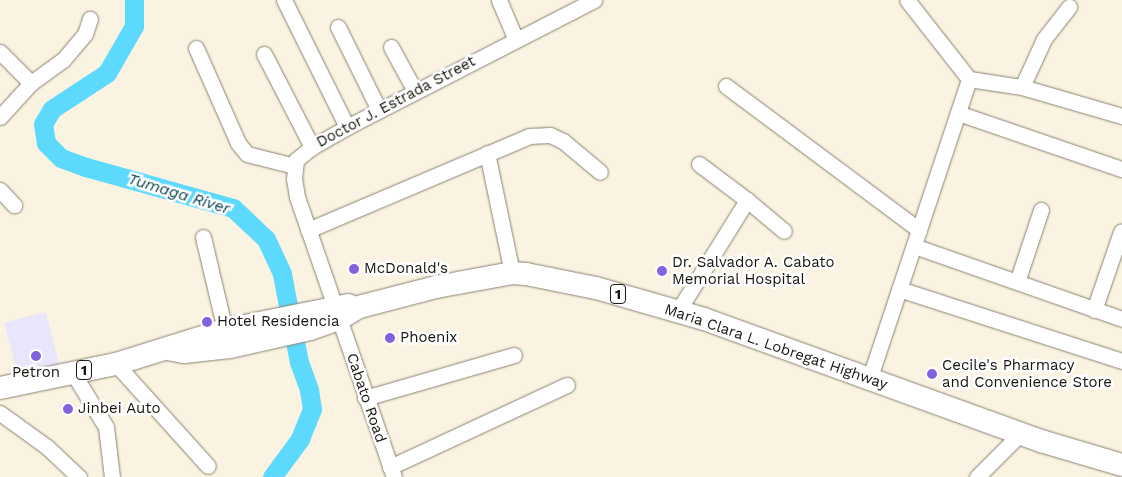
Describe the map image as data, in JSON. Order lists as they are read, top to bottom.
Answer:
{
  "streets": {
    "highway": ["1", "Maria Clara L. Lobregat Highway"],
    "street": ["Doctor J. Estrada Street", "Cabato Road"]
  },
  "crossings": [
    ["Maria Clara L. Lobregat Highway", "Cabato Road"]
  ],
  "water": ["Tumaga River"],
  "places": [
    "McDonald's",
    "Dr. Salvador A. Cabato Memorial Hospital",
    "Hotel Residencia",
    "Phoenix",
    "Petron",
    "Cecile's Pharmacy and Convenience Store",
    "Jinbei Auto"
  ]
}
